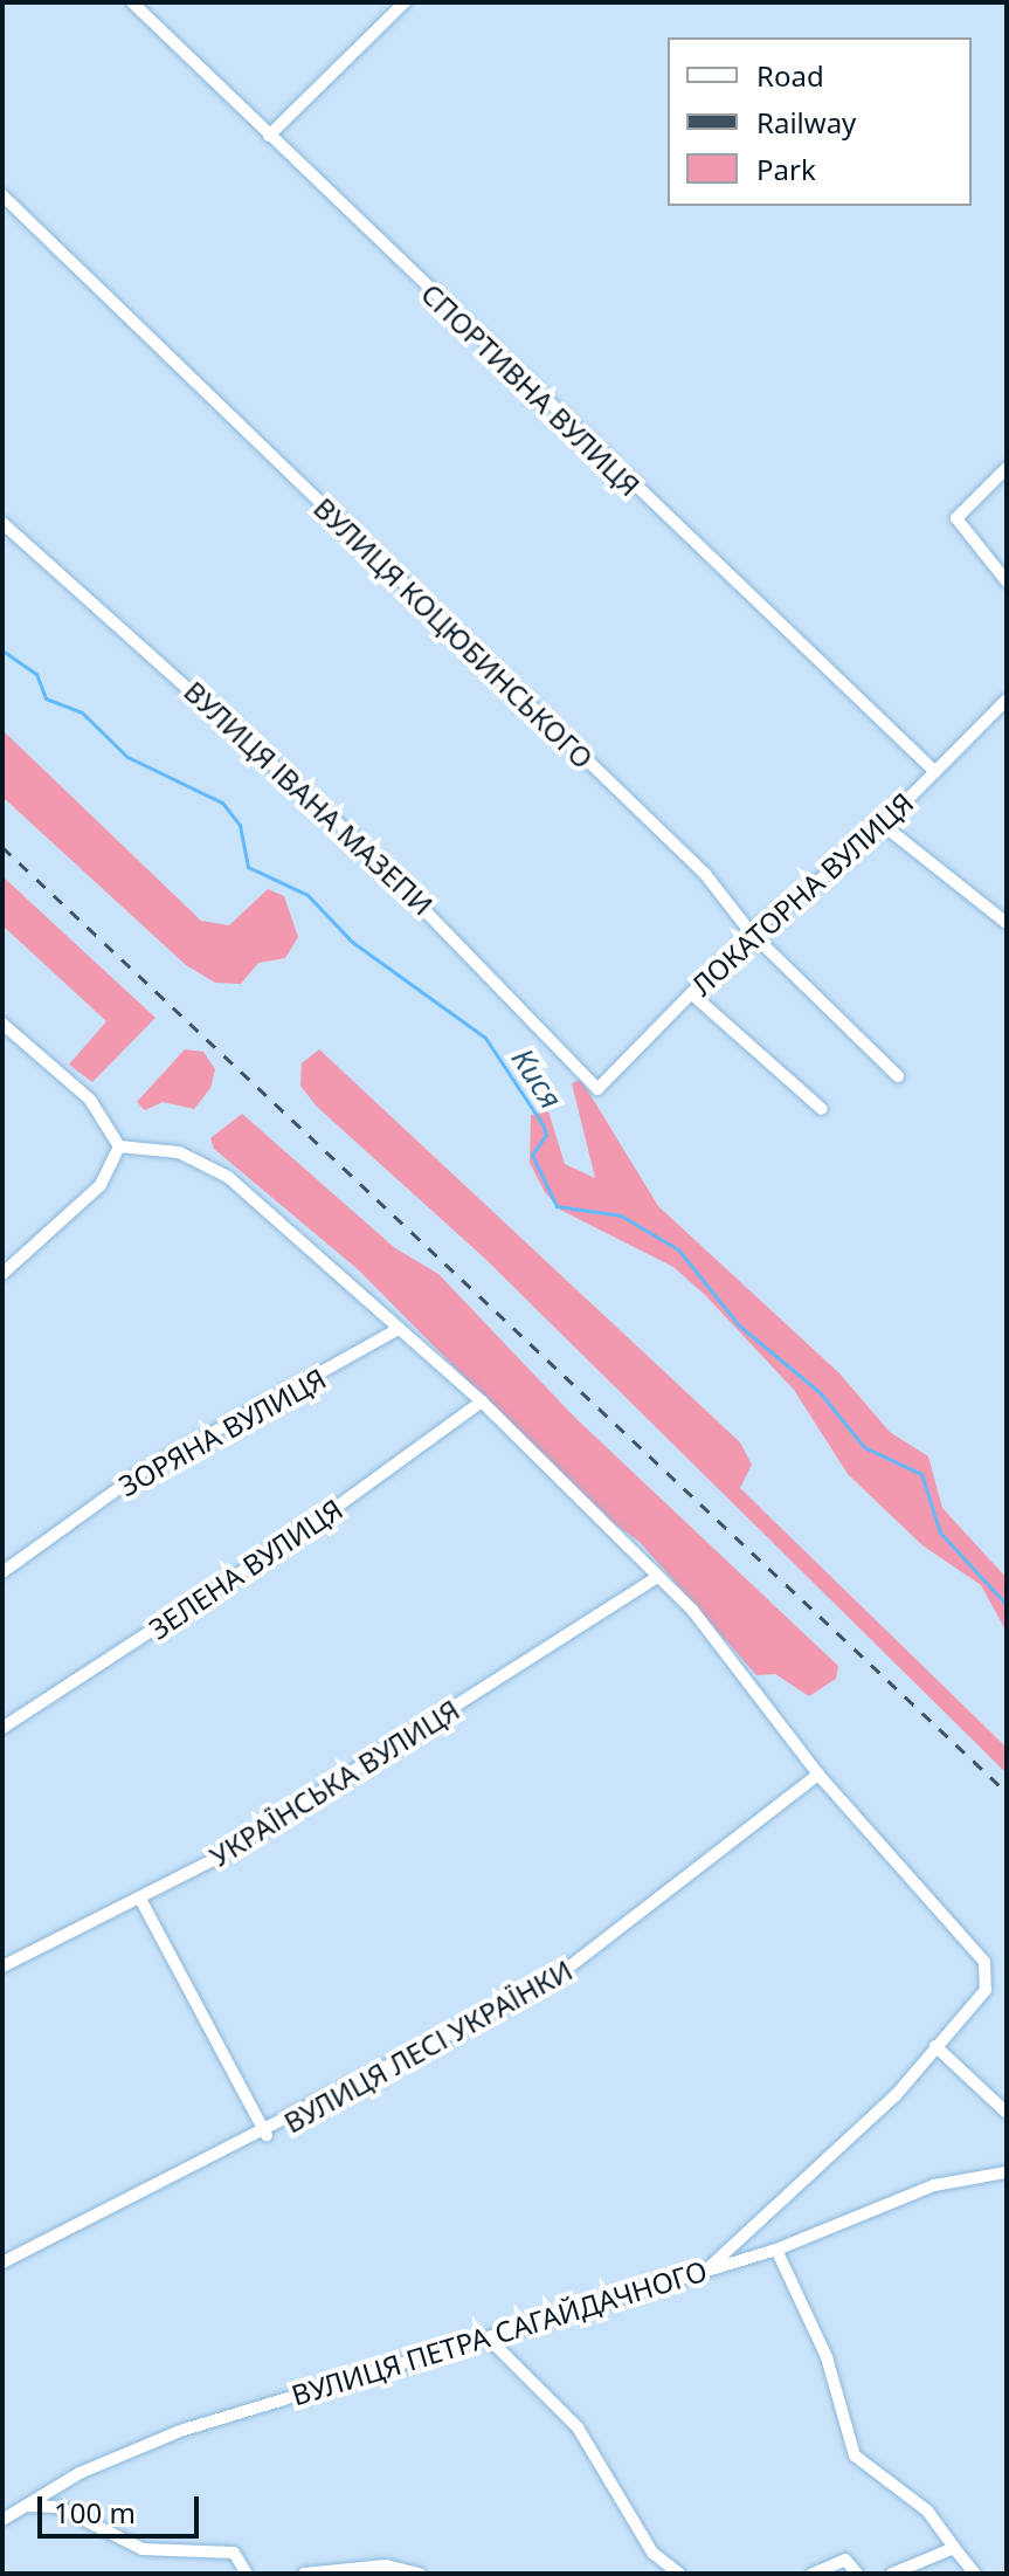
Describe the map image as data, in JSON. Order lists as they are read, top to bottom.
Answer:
{
  "streets": {
    "street": [
      "СПОРТИВНА ВУЛИЦЯ",
      "ВУЛИЦЯ КОЦЮБИНСЬКОГО",
      "ВУЛИЦЯ ІВАНА МАЗЕПИ",
      "ЛОКАТОРНА ВУЛИЦЯ",
      "ЗОРЯНА ВУЛИЦЯ",
      "ЗЕЛЕНА ВУЛИЦЯ",
      "УКРАЇНСЬКА ВУЛИЦЯ",
      "ВУЛИЦЯ ЛЕСІ УКРАЇНКИ",
      "ВУЛИЦЯ ПЕТРА САГАЙДАЧНОГО"
    ]
  },
  "crossings": [
    ["СПОРТИВНА ВУЛИЦЯ", "ЛОКАТОРНА ВУЛИЦЯ"],
    ["ВУЛИЦЯ КОЦЮБИНСЬКОГО", "ЛОКАТОРНА ВУЛИЦЯ"],
    ["ВУЛИЦЯ ІВАНА МАЗЕПИ", "ЛОКАТОРНА ВУЛИЦЯ"]
  ],
  "water": ["Кися"],
  "legend": ["Road", "Railway", "Park"],
  "scale_bar": "100 m"
}
